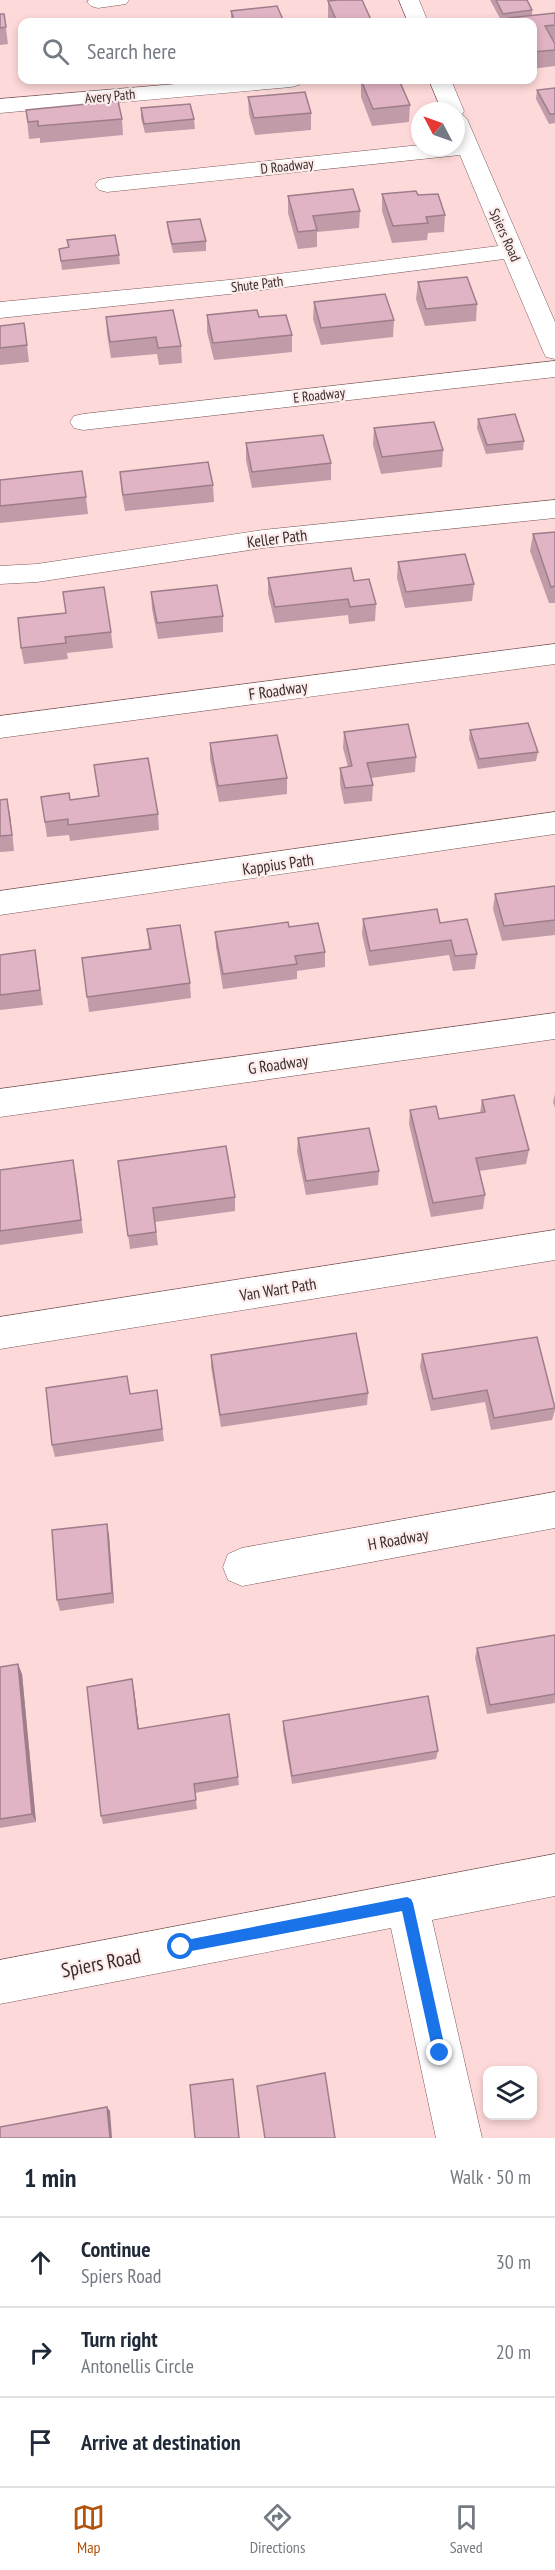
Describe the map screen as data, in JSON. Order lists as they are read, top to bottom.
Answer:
{
  "streets": {
    "street": [
      "Avery Path",
      "D Roadway",
      "Spiers Road",
      "Shute Path",
      "E Roadway",
      "Keller Path",
      "F Roadway",
      "Kappius Path",
      "G Roadway",
      "Van Wart Path",
      "H Roadway"
    ]
  },
  "crossings": [
    ["D Roadway", "Spiers Road"],
    ["Spiers Road", "Shute Path"]
  ],
  "north": "top left",
  "page": {
    "search": "Search here",
    "heading": ["1 min", "Walk · 50 m"],
    "list": [
      ["Continue", "Spiers Road", "30 m"],
      ["Turn right", "Antonellis Circle", "20 m"],
      "Arrive at destination"
    ],
    "nav": ["Map", "Directions", "Saved"]
  }
}
